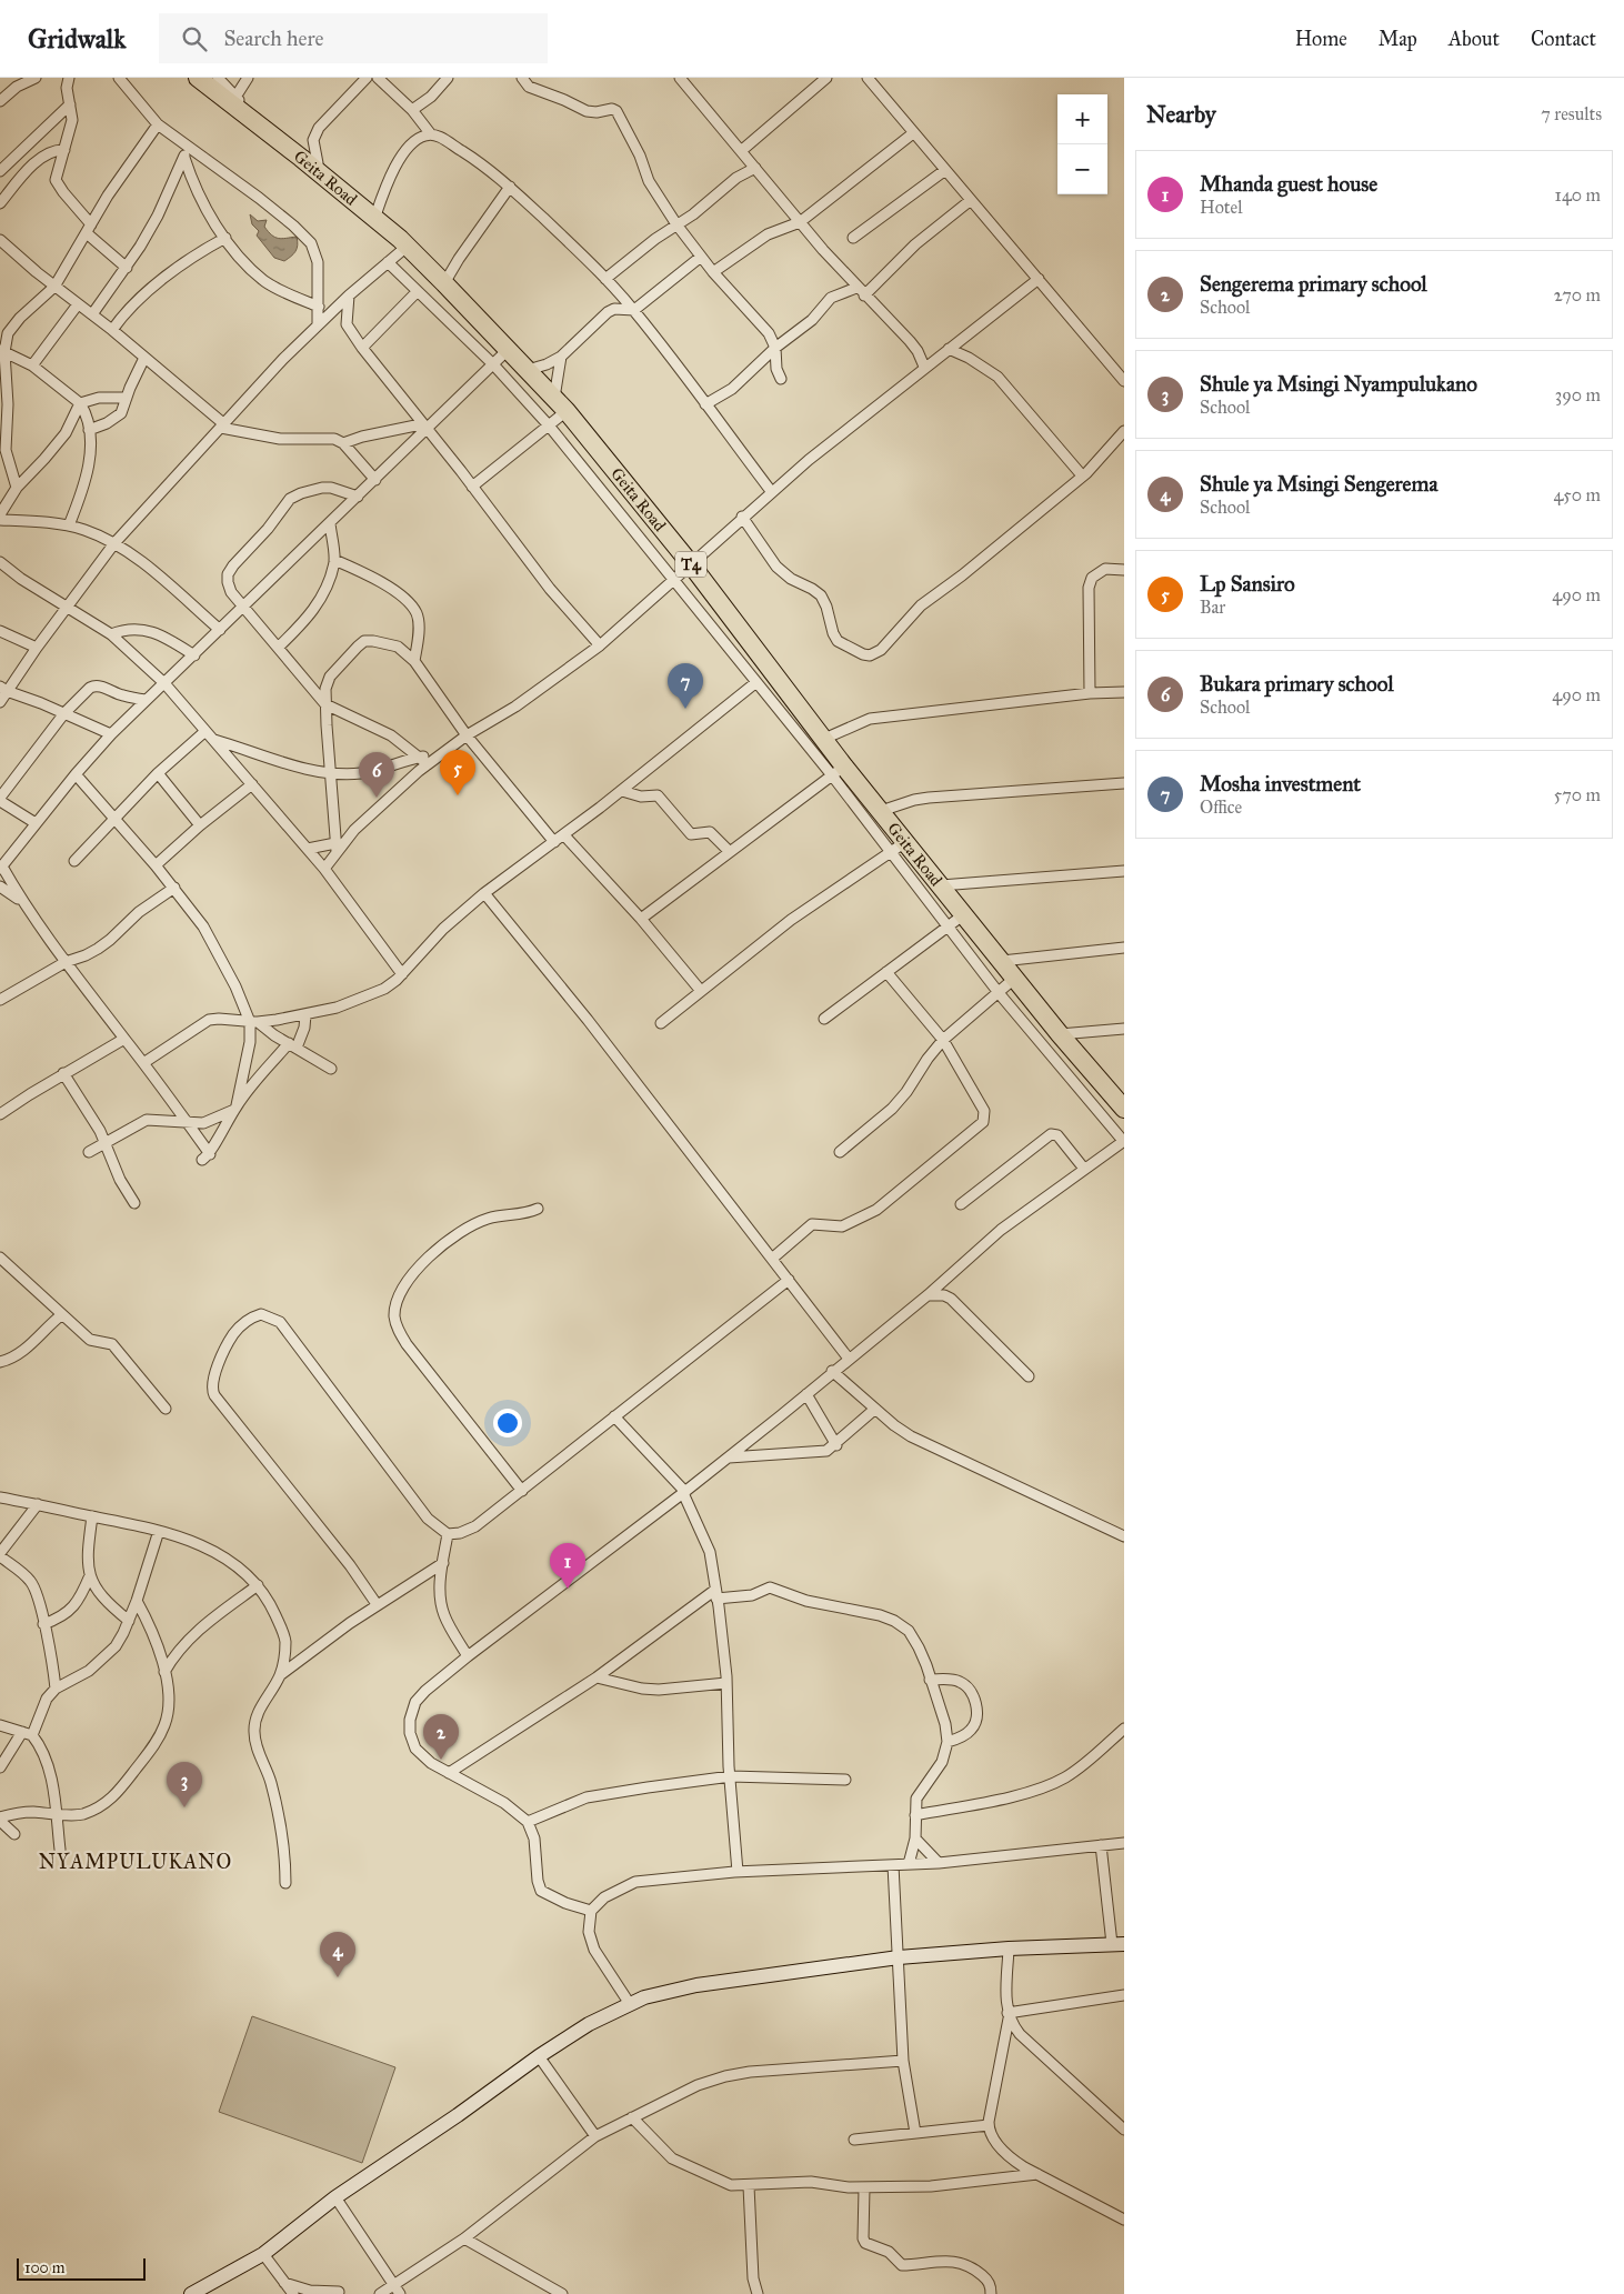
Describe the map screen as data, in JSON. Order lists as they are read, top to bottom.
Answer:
{
  "streets": {
    "highway": ["Geita Road", "T4"]
  },
  "districts": ["NYAMPULUKANO"],
  "scale_bar": "100 m",
  "page": {
    "header": "Gridwalk",
    "search": "Search here",
    "nav": [
      "Home",
      "Map",
      "About",
      "Contact"
    ],
    "heading": ["Nearby", "7 results"],
    "map_buttons": ["+", "−"],
    "list": [
      {
        "mark": "1",
        "name": "Mhanda guest house",
        "note": "Hotel",
        "value": "140 m"
      },
      {
        "mark": "2",
        "name": "Sengerema primary school",
        "note": "School",
        "value": "270 m"
      },
      {
        "mark": "3",
        "name": "Shule ya Msingi Nyampulukano",
        "note": "School",
        "value": "390 m"
      },
      {
        "mark": "4",
        "name": "Shule ya Msingi Sengerema",
        "note": "School",
        "value": "450 m"
      },
      {
        "mark": "5",
        "name": "Lp Sansiro",
        "note": "Bar",
        "value": "490 m"
      },
      {
        "mark": "6",
        "name": "Bukara primary school",
        "note": "School",
        "value": "490 m"
      },
      {
        "mark": "7",
        "name": "Mosha investment",
        "note": "Office",
        "value": "570 m"
      }
    ],
    "pins": [
      "7",
      "5",
      "6",
      "1",
      "2",
      "3",
      "4"
    ],
    "scale": "100 m"
  }
}
